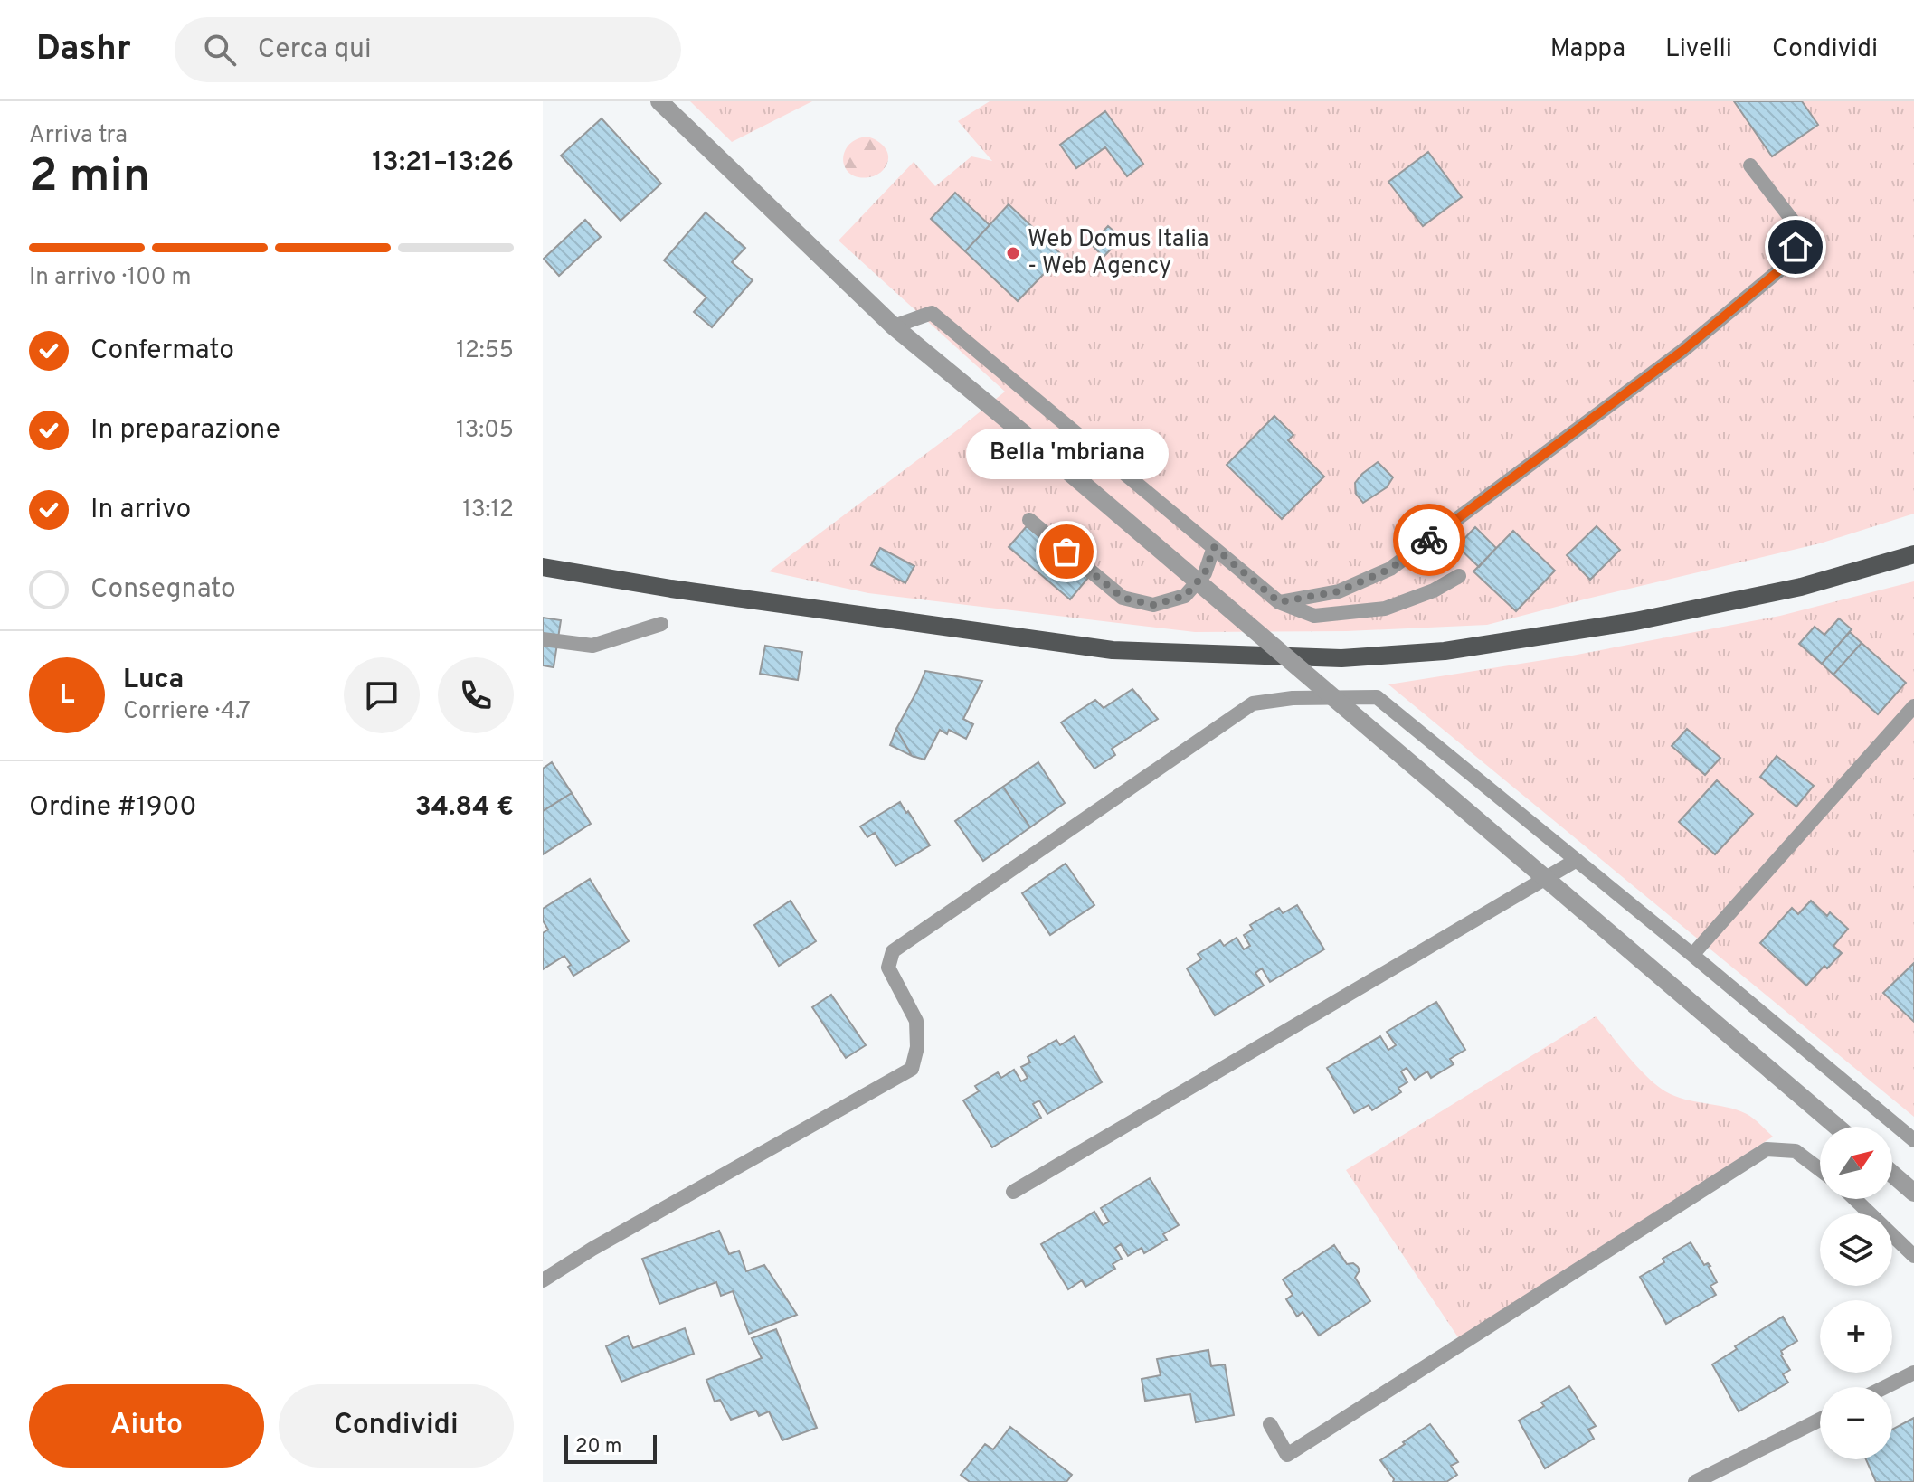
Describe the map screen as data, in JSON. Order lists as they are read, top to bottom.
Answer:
{
  "places": ["Web Domus Italia - Web Agency", "Bella 'mbriana"],
  "scale_bar": "20 m",
  "north": "top right",
  "page": {
    "header": "Dashr",
    "search": "Cerca qui",
    "nav": ["Mappa", "Livelli", "Condividi"],
    "heading": ["2 min", "Arriva tra", "13:21–13:26"],
    "panel": [
      "Luca",
      "Corriere · 4.7",
      "Ordine #1900",
      "34.84 €"
    ],
    "bar": "In arrivo · 100 m",
    "list": [
      ["Confermato", "12:55"],
      ["In preparazione", "13:05"],
      ["In arrivo", "13:12"],
      "Consegnato"
    ],
    "bubble": "Bella 'mbriana",
    "round": "L",
    "map_buttons": ["+", "−"],
    "buttons": ["Aiuto", "Condividi"],
    "scale": "20 m"
  }
}
